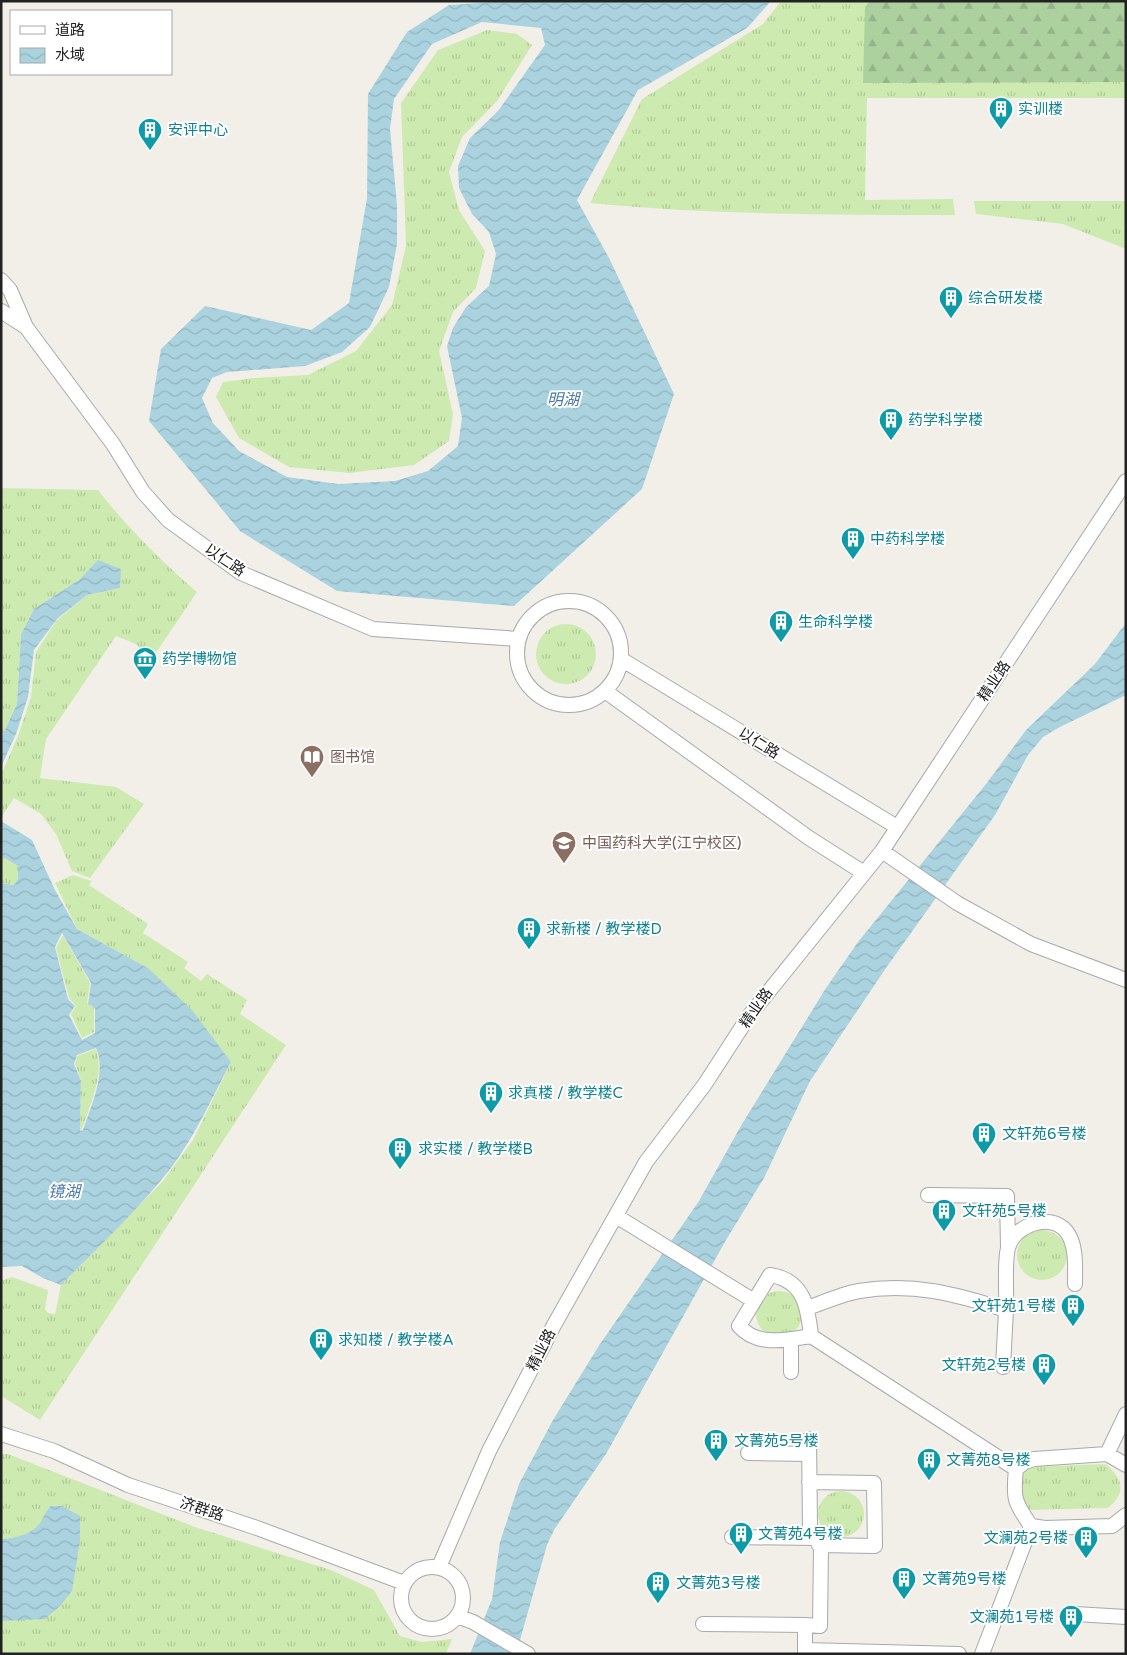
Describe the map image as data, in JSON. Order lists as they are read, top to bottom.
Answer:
{
  "streets": {
    "street": ["以仁路", "精业路", "济群路"]
  },
  "crossings": [
    ["以仁路", "精业路"],
    ["精业路", "济群路"]
  ],
  "water": ["明湖", "镜湖"],
  "places": {
    "building": [
      "实训楼",
      "安评中心",
      "综合研发楼",
      "药学科学楼",
      "中药科学楼",
      "生命科学楼",
      "求新楼 / 教学楼D",
      "求真楼 / 教学楼C",
      "文轩苑6号楼",
      "求实楼 / 教学楼B",
      "文轩苑5号楼",
      "文轩苑1号楼",
      "求知楼 / 教学楼A",
      "文轩苑2号楼",
      "文菁苑5号楼",
      "文菁苑8号楼",
      "文菁苑4号楼",
      "文澜苑2号楼",
      "文菁苑9号楼",
      "文菁苑3号楼",
      "文澜苑1号楼"
    ],
    "museum": ["药学博物馆"],
    "library": ["图书馆"],
    "school or university": ["中国药科大学(江宁校区)"]
  },
  "legend": ["道路", "水域"]
}
